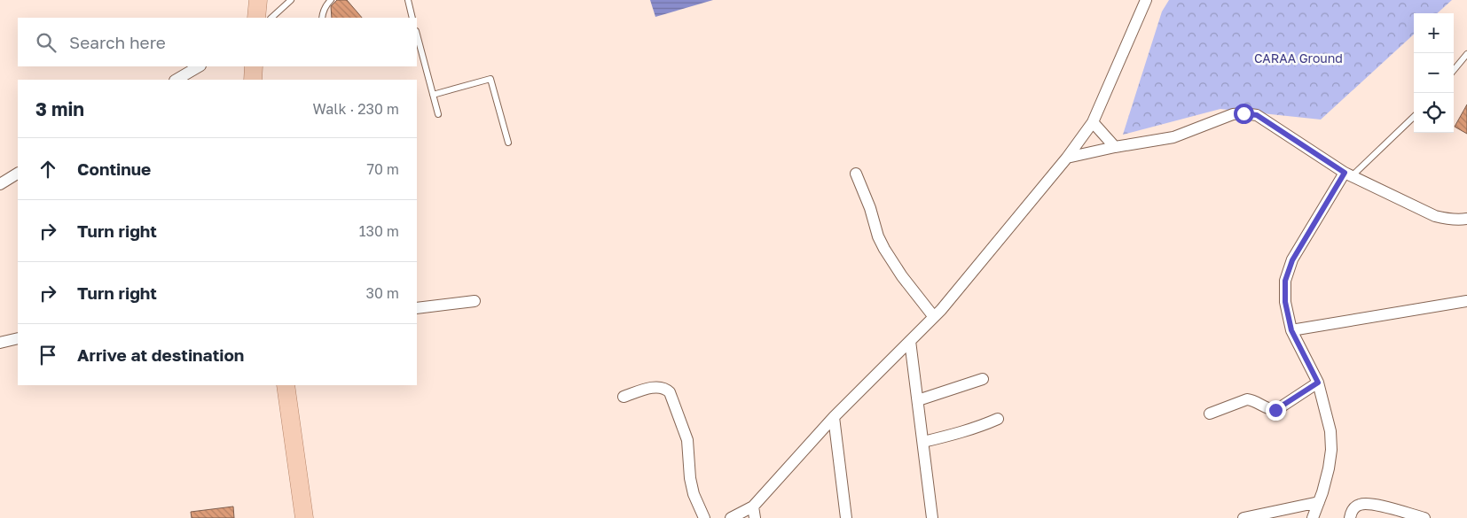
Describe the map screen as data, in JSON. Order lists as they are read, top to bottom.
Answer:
{
  "parks": ["CARAA Ground"],
  "page": {
    "map_buttons": ["+", "−"],
    "search": "Search here",
    "heading": ["3 min", "Walk · 230 m"],
    "list": [
      ["Continue", "70 m"],
      ["Turn right", "130 m"],
      ["Turn right", "30 m"],
      "Arrive at destination"
    ]
  }
}
